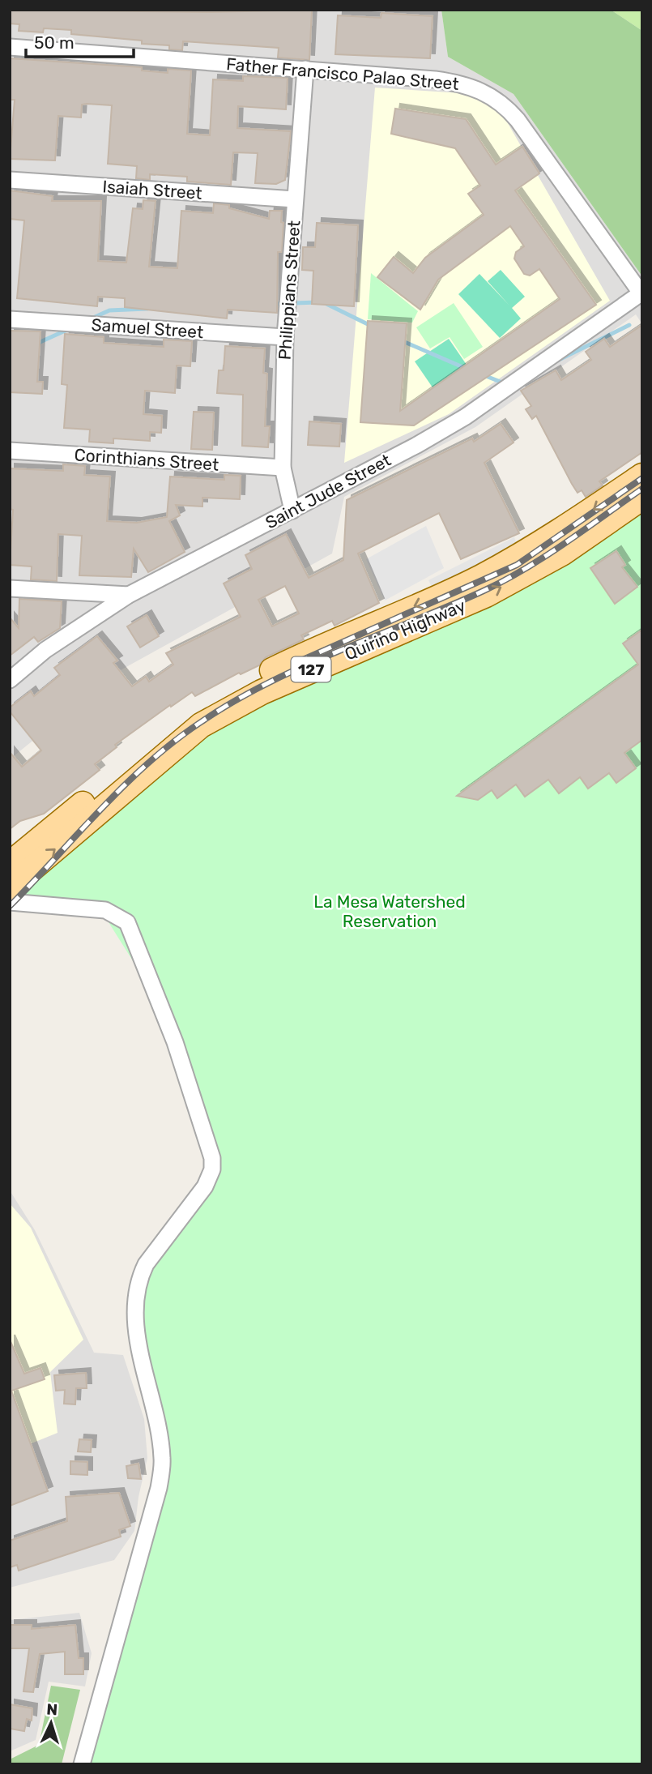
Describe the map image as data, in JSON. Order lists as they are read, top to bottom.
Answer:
{
  "streets": {
    "main road": ["Quirino Highway", "127"],
    "street": [
      "Father Francisco Palao Street",
      "Isaiah Street",
      "Philippians Street",
      "Samuel Street",
      "Corinthians Street",
      "Saint Jude Street"
    ]
  },
  "crossings": [
    ["Father Francisco Palao Street", "Philippians Street"],
    ["Father Francisco Palao Street", "Saint Jude Street"],
    ["Isaiah Street", "Philippians Street"],
    ["Philippians Street", "Samuel Street"],
    ["Philippians Street", "Corinthians Street"],
    ["Philippians Street", "Saint Jude Street"]
  ],
  "parks": ["La Mesa Watershed Reservation"],
  "scale_bar": "50 m",
  "north": "top"
}
